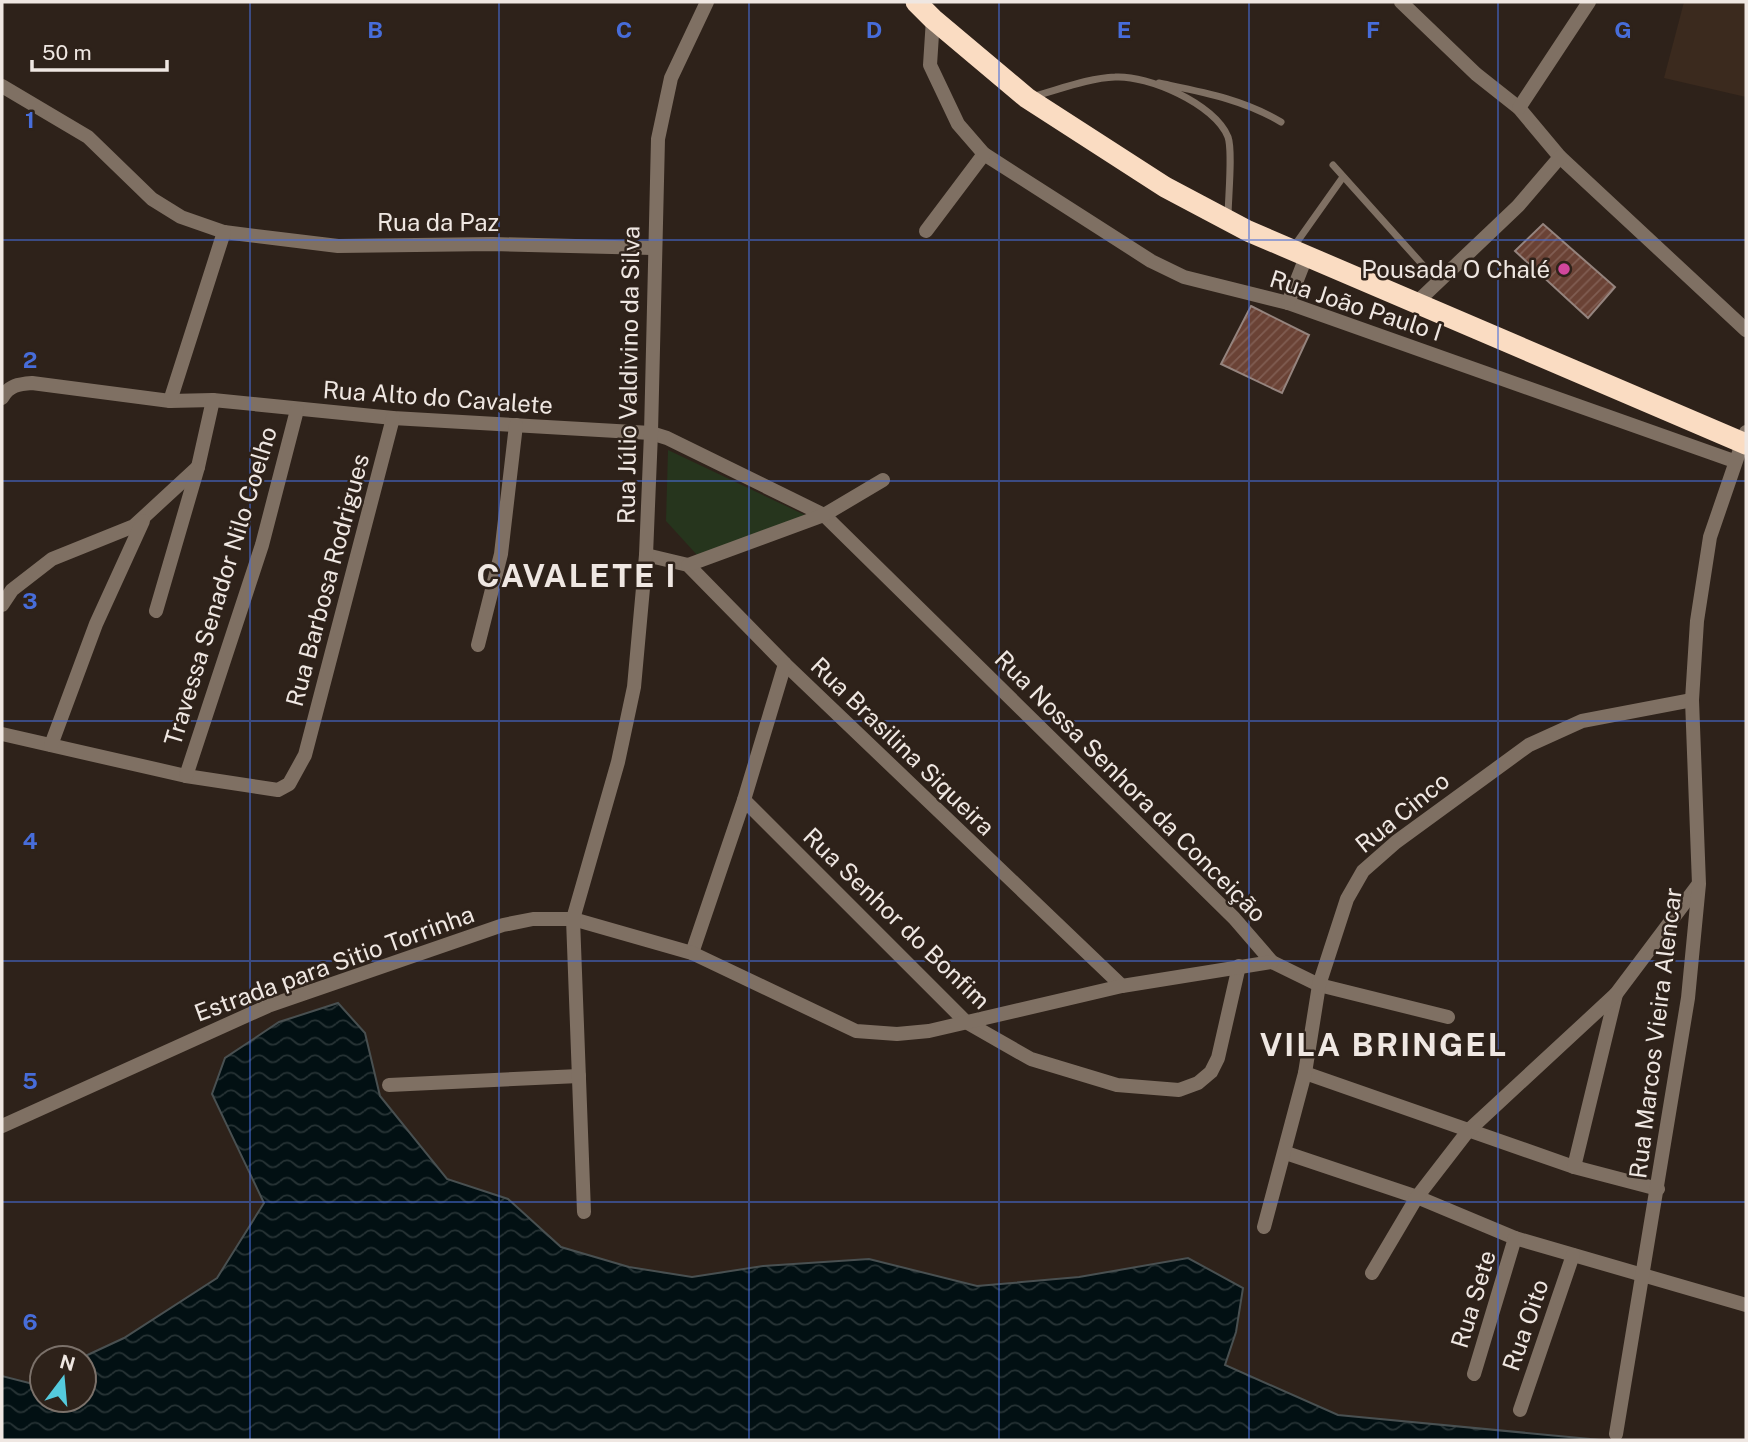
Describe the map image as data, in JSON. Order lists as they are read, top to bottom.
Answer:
{
  "streets": {
    "street": [
      "Rua da Paz",
      "Rua João Paulo I",
      "Rua Júlio Valdivino da Silva",
      "Rua Alto do Cavalete",
      "Rua Barbosa Rodrigues",
      "Travessa Senador Nilo Coelho",
      "Rua Brasilina Siqueira",
      "Rua Nossa Senhora da Conceição",
      "Rua Cinco",
      "Rua Senhor do Bonfim",
      "Estrada para Sitio Torrinha",
      "Rua Marcos Vieira Alencar",
      "Rua Sete",
      "Rua Oito"
    ]
  },
  "crossings": [
    ["Rua da Paz", "Rua Júlio Valdivino da Silva"],
    ["Rua João Paulo I", "Rua Marcos Vieira Alencar"],
    ["Rua Júlio Valdivino da Silva", "Rua Alto do Cavalete"],
    ["Rua Júlio Valdivino da Silva", "Estrada para Sitio Torrinha"],
    ["Rua Alto do Cavalete", "Rua Barbosa Rodrigues"],
    ["Rua Alto do Cavalete", "Travessa Senador Nilo Coelho"],
    ["Rua Alto do Cavalete", "Rua Nossa Senhora da Conceição"],
    ["Rua Barbosa Rodrigues", "Travessa Senador Nilo Coelho"],
    ["Rua Brasilina Siqueira", "Estrada para Sitio Torrinha"],
    ["Rua Nossa Senhora da Conceição", "Rua Cinco"],
    ["Rua Nossa Senhora da Conceição", "Estrada para Sitio Torrinha"],
    ["Rua Cinco", "Rua Marcos Vieira Alencar"],
    ["Rua Senhor do Bonfim", "Estrada para Sitio Torrinha"]
  ],
  "districts": ["CAVALETE I", "VILA BRINGEL"],
  "places": ["Pousada O Chalé"],
  "scale_bar": "50 m",
  "north": "top",
  "grid": {
    "columns": [
      "B",
      "C",
      "D",
      "E",
      "F",
      "G"
    ],
    "rows": [
      "1",
      "2",
      "3",
      "4",
      "5",
      "6"
    ]
  }
}
